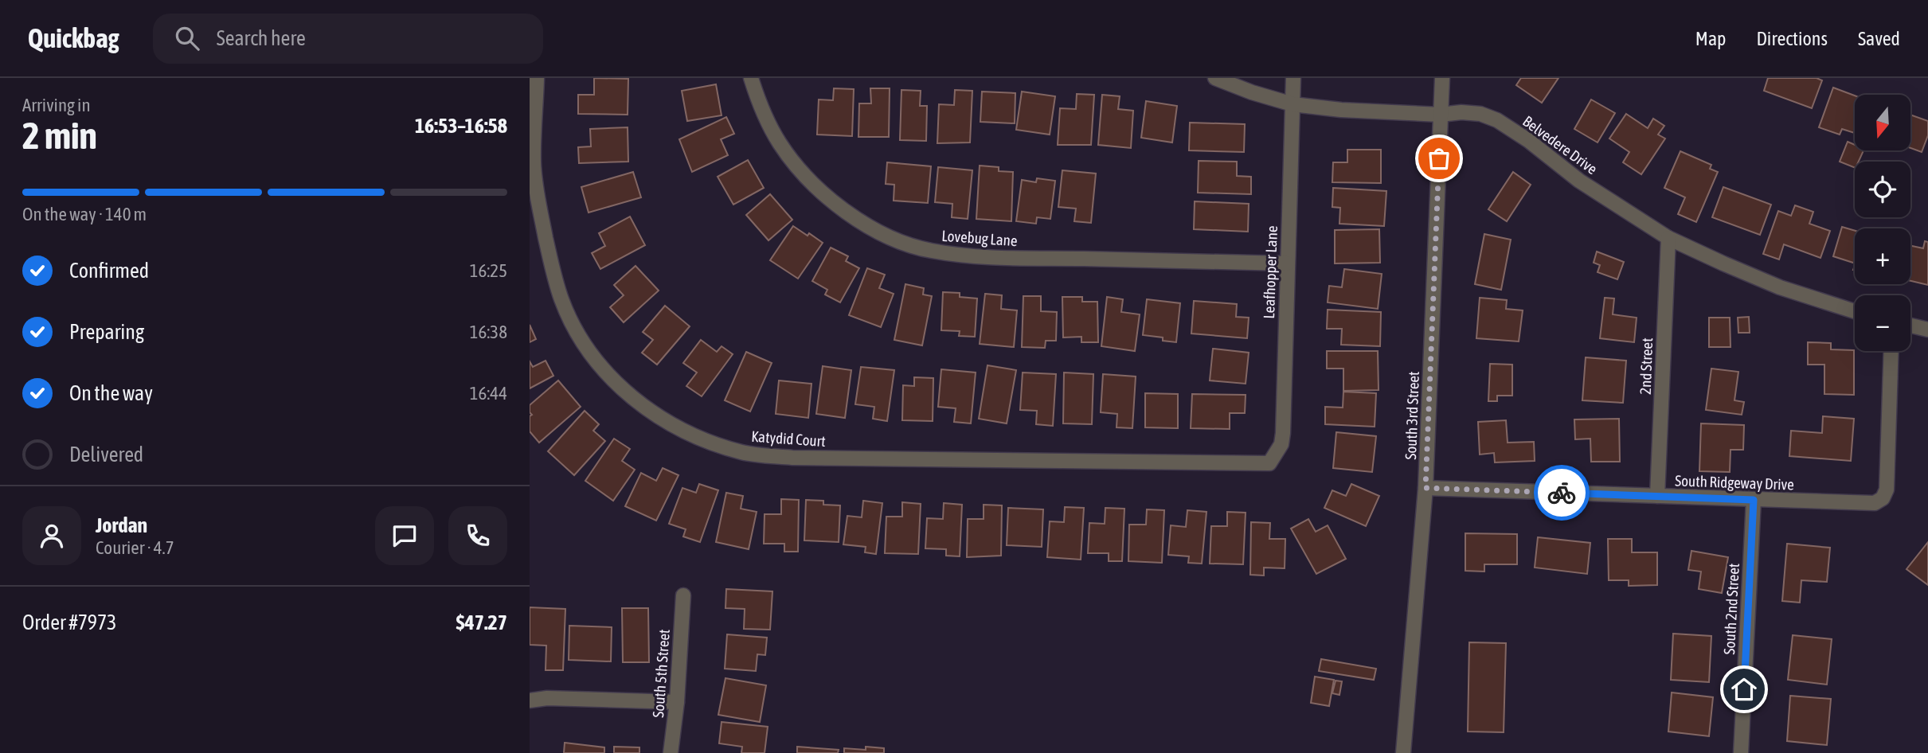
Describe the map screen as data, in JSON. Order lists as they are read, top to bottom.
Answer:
{
  "streets": {
    "street": [
      "Belvedere Drive",
      "Lovebug Lane",
      "Leafhopper Lane",
      "2nd Street",
      "South 3rd Street",
      "Katydid Court",
      "South Ridgeway Drive",
      "South 2nd Street",
      "South 5th Street"
    ]
  },
  "crossings": [
    ["Belvedere Drive", "Leafhopper Lane"],
    ["Belvedere Drive", "2nd Street"],
    ["Belvedere Drive", "South 3rd Street"],
    ["Lovebug Lane", "Leafhopper Lane"],
    ["Leafhopper Lane", "Katydid Court"],
    ["2nd Street", "South Ridgeway Drive"],
    ["South 3rd Street", "South Ridgeway Drive"],
    ["South Ridgeway Drive", "South 2nd Street"]
  ],
  "north": "bottom",
  "page": {
    "header": "Quickbag",
    "search": "Search here",
    "nav": ["Map", "Directions", "Saved"],
    "heading": ["2 min", "Arriving in", "16:53–16:58"],
    "panel": [
      "Jordan",
      "Courier · 4.7",
      "Order #7973",
      "$47.27"
    ],
    "map_buttons": ["+", "−"],
    "bar": "On the way · 140 m",
    "list": [
      ["Confirmed", "16:25"],
      ["Preparing", "16:38"],
      ["On the way", "16:44"],
      "Delivered"
    ]
  }
}
